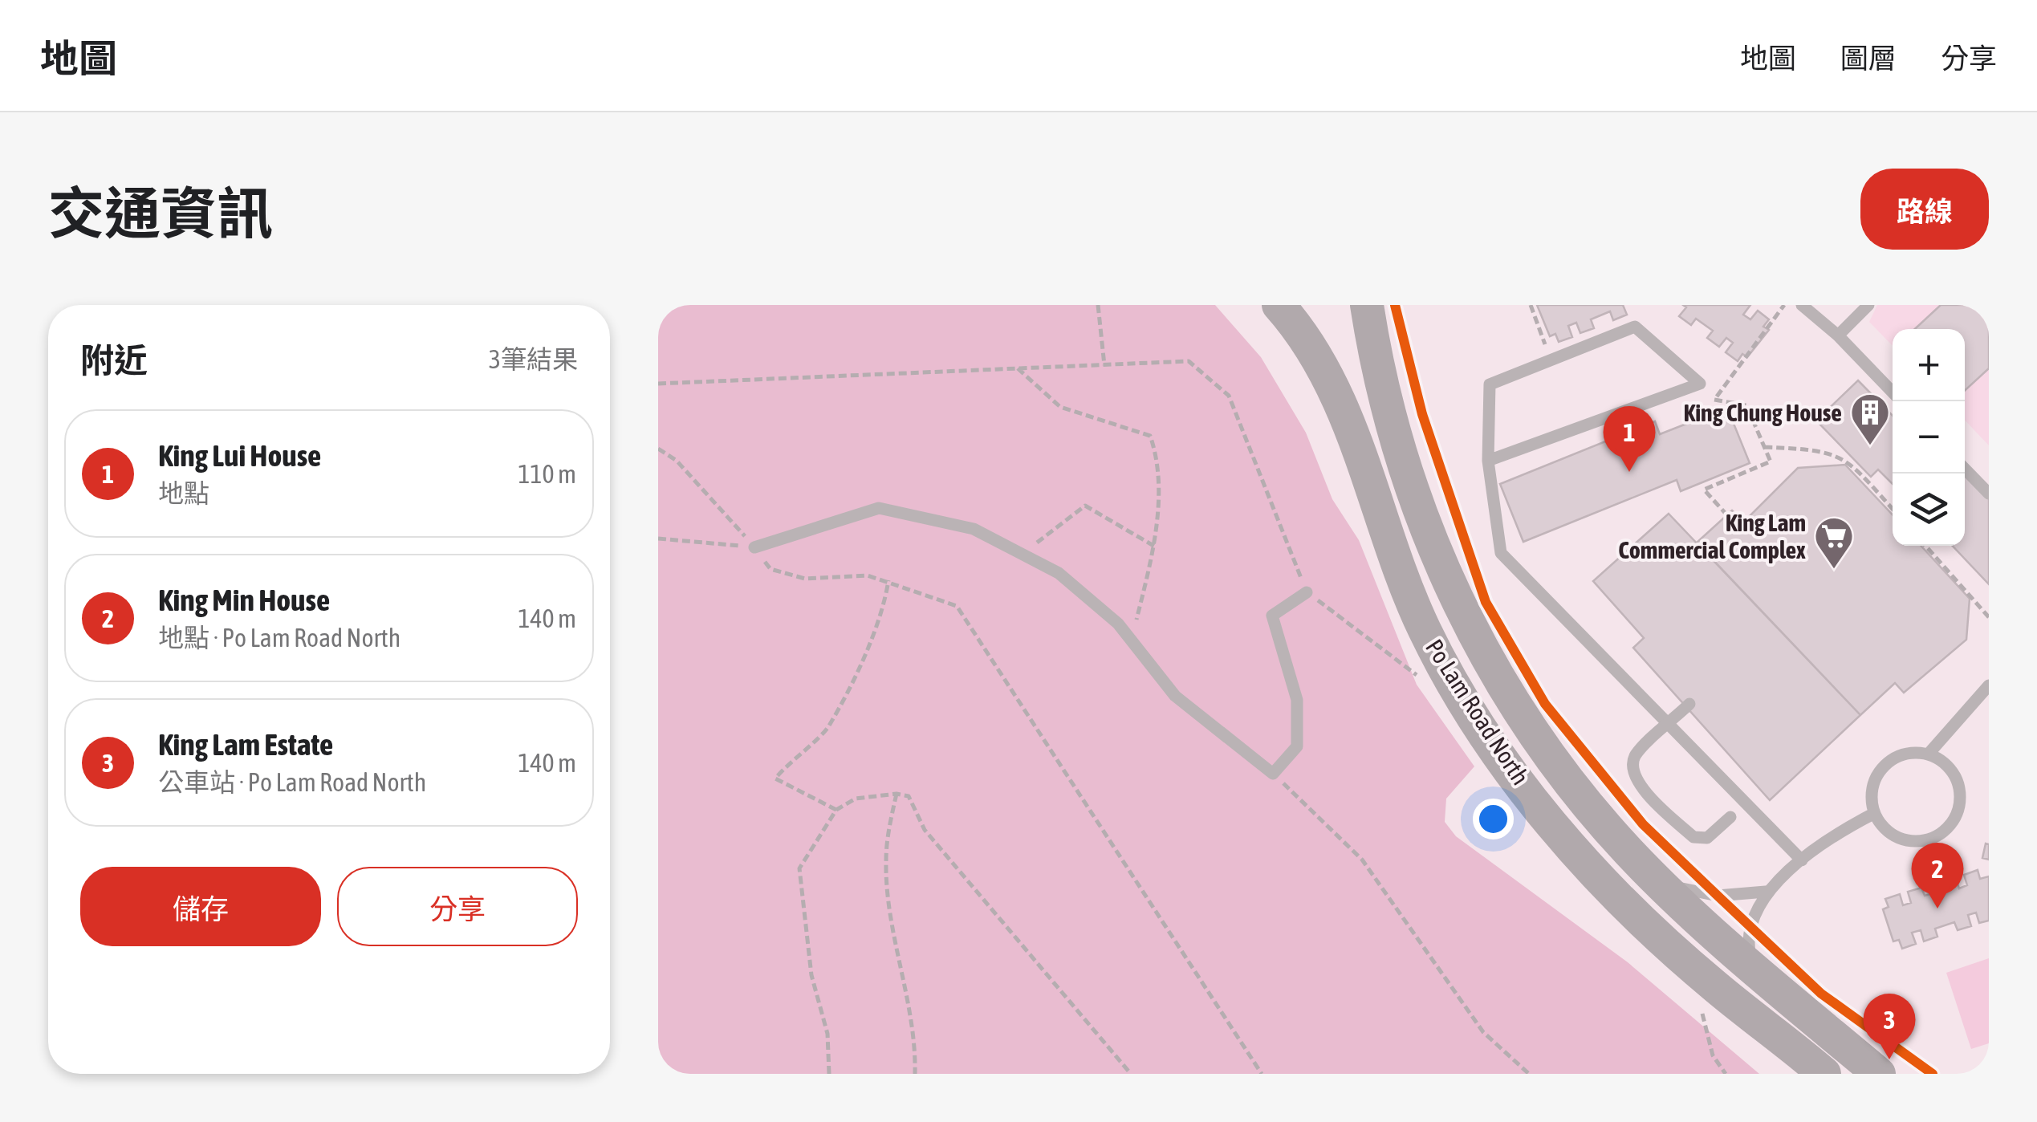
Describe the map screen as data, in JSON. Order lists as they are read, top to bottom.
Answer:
{
  "streets": {
    "main road": ["Po Lam Road North"]
  },
  "places": {
    "building": ["King Chung House"],
    "supermarket": ["King Lam Commercial Complex"]
  },
  "page": {
    "header": "地圖",
    "nav": ["地圖", "圖層", "分享"],
    "title": "交通資訊",
    "buttons": [
      "路線",
      ["儲存", "分享"]
    ],
    "heading": ["附近", "3筆結果"],
    "map_buttons": ["+", "−"],
    "pins": ["1", "2", "3"],
    "list": [
      {
        "mark": "1",
        "name": "King Lui House",
        "note": "地點",
        "value": "110 m"
      },
      {
        "mark": "2",
        "name": "King Min House",
        "note": "地點 · Po Lam Road North",
        "value": "140 m"
      },
      {
        "mark": "3",
        "name": "King Lam Estate",
        "note": "公車站 · Po Lam Road North",
        "value": "140 m"
      }
    ]
  }
}
